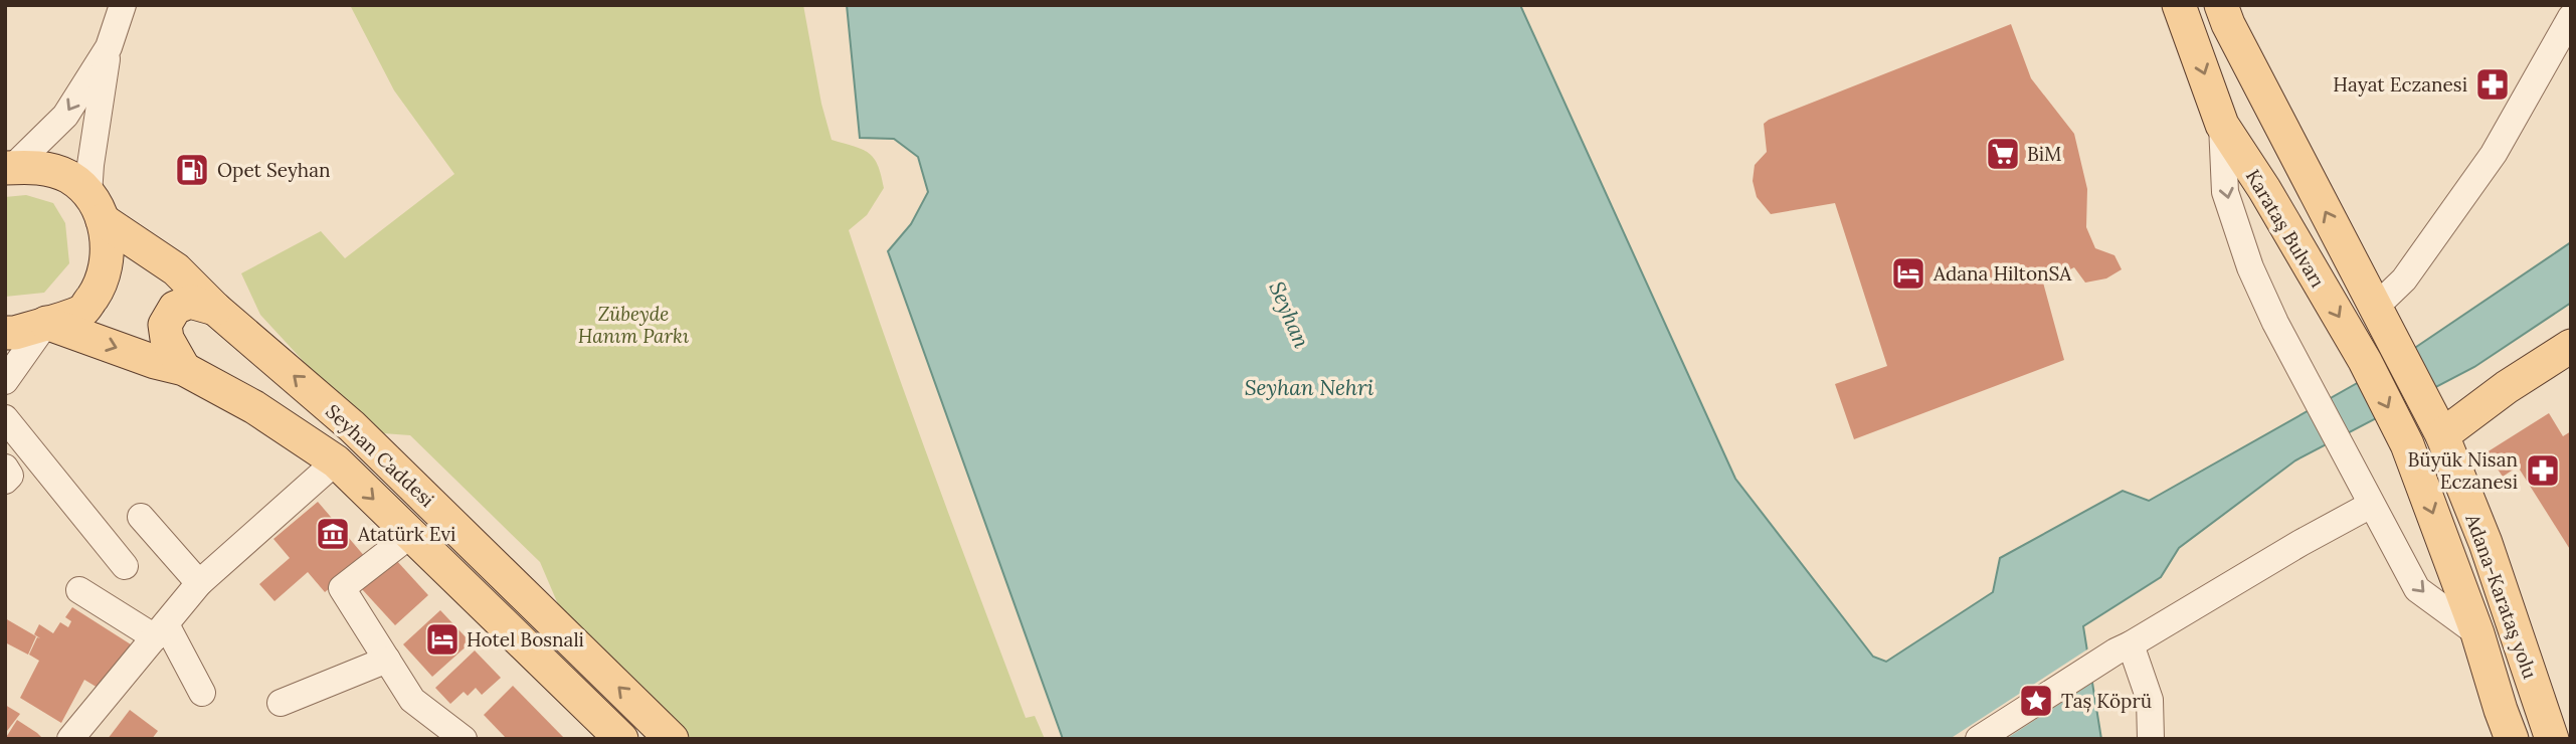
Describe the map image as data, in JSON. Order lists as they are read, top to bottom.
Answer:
{
  "streets": {
    "main road": ["Karataş Bulvarı", "Seyhan Caddesi", "Adana-Karataş yolu"]
  },
  "crossings": [
    ["Karataş Bulvarı", "Adana-Karataş yolu"]
  ],
  "water": ["Seyhan", "Seyhan Nehri"],
  "parks": ["Zübeyde Hanım Parkı"],
  "places": {
    "pharmacy": ["Hayat Eczanesi", "Büyük Nisan Eczanesi"],
    "supermarket": ["BiM"],
    "fuel station": ["Opet Seyhan"],
    "hotel": ["Adana HiltonSA", "Hotel Bosnali"],
    "museum": ["Atatürk Evi"],
    "place": ["Taș Köprü"]
  }
}
